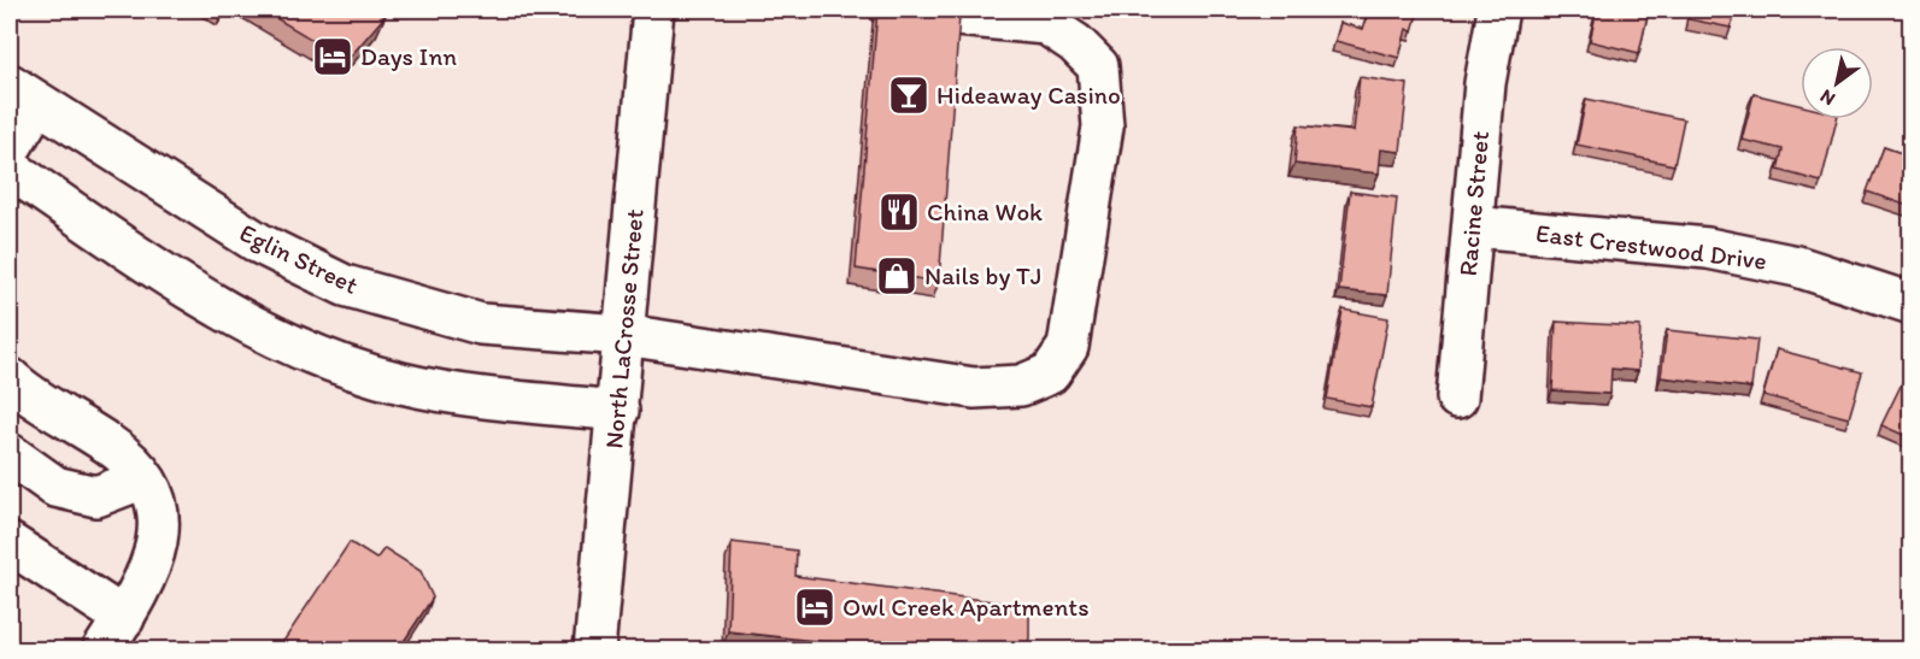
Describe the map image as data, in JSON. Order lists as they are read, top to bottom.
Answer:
{
  "streets": {
    "street": [
      "Racine Street",
      "East Crestwood Drive",
      "Eglin Street",
      "North LaCrosse Street"
    ]
  },
  "crossings": [
    ["Racine Street", "East Crestwood Drive"],
    ["Eglin Street", "North LaCrosse Street"]
  ],
  "places": {
    "hotel": ["Days Inn", "Owl Creek Apartments"],
    "bar": ["Hideaway Casino"],
    "restaurant": ["China Wok"],
    "shop": ["Nails by TJ"]
  },
  "north": "bottom left"
}
